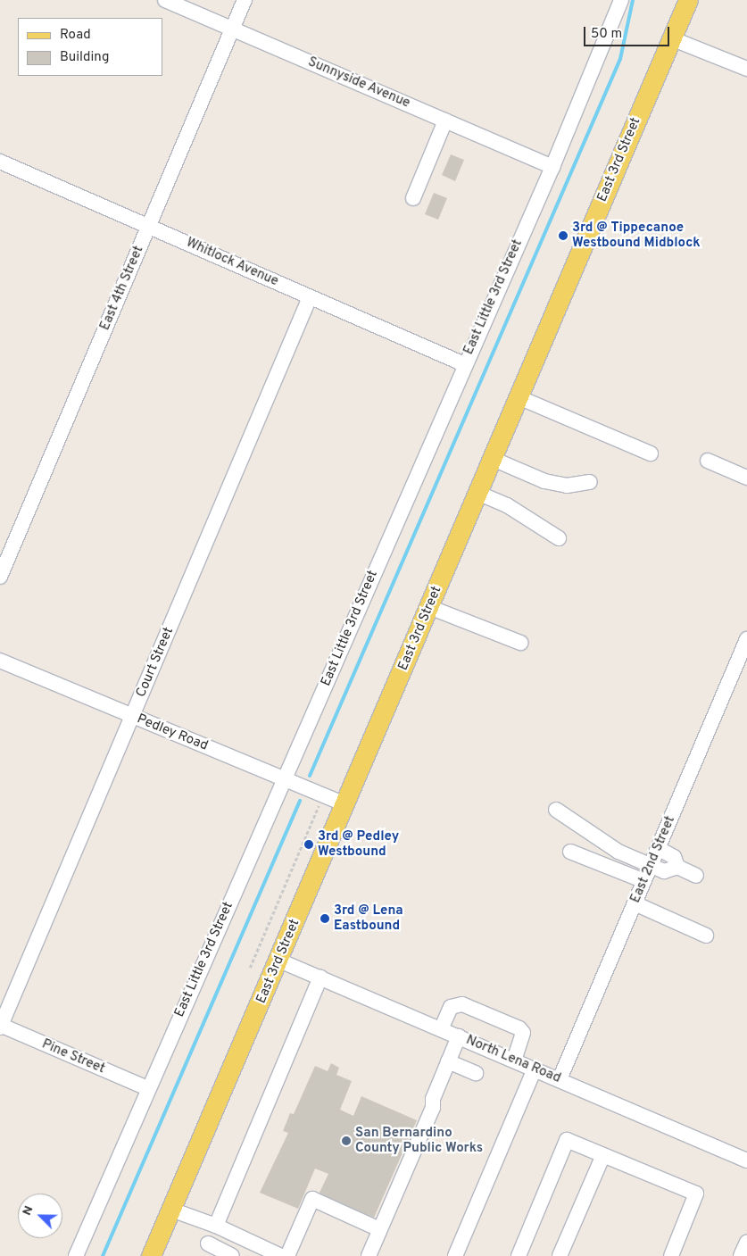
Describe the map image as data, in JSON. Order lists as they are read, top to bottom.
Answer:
{
  "streets": {
    "main road": ["East 3rd Street"],
    "street": [
      "Sunnyside Avenue",
      "Whitlock Avenue",
      "East 4th Street",
      "East Little 3rd Street",
      "Court Street",
      "Pedley Road",
      "East 2nd Street",
      "Pine Street",
      "North Lena Road"
    ]
  },
  "crossings": [
    ["Sunnyside Avenue", "East 4th Street"],
    ["Sunnyside Avenue", "East Little 3rd Street"],
    ["East 3rd Street", "Pedley Road"],
    ["East 3rd Street", "North Lena Road"],
    ["Whitlock Avenue", "East 4th Street"],
    ["Whitlock Avenue", "East Little 3rd Street"],
    ["Whitlock Avenue", "Court Street"],
    ["East Little 3rd Street", "Pedley Road"],
    ["East Little 3rd Street", "Pine Street"],
    ["Court Street", "Pedley Road"],
    ["Court Street", "Pine Street"],
    ["East 2nd Street", "North Lena Road"]
  ],
  "places": [
    "3rd @ Tippecanoe Westbound Midblock",
    "3rd @ Pedley Westbound",
    "3rd @ Lena Eastbound",
    "San Bernardino County Public Works"
  ],
  "legend": ["Road", "Building"],
  "scale_bar": "50 m",
  "north": "top left"
}
